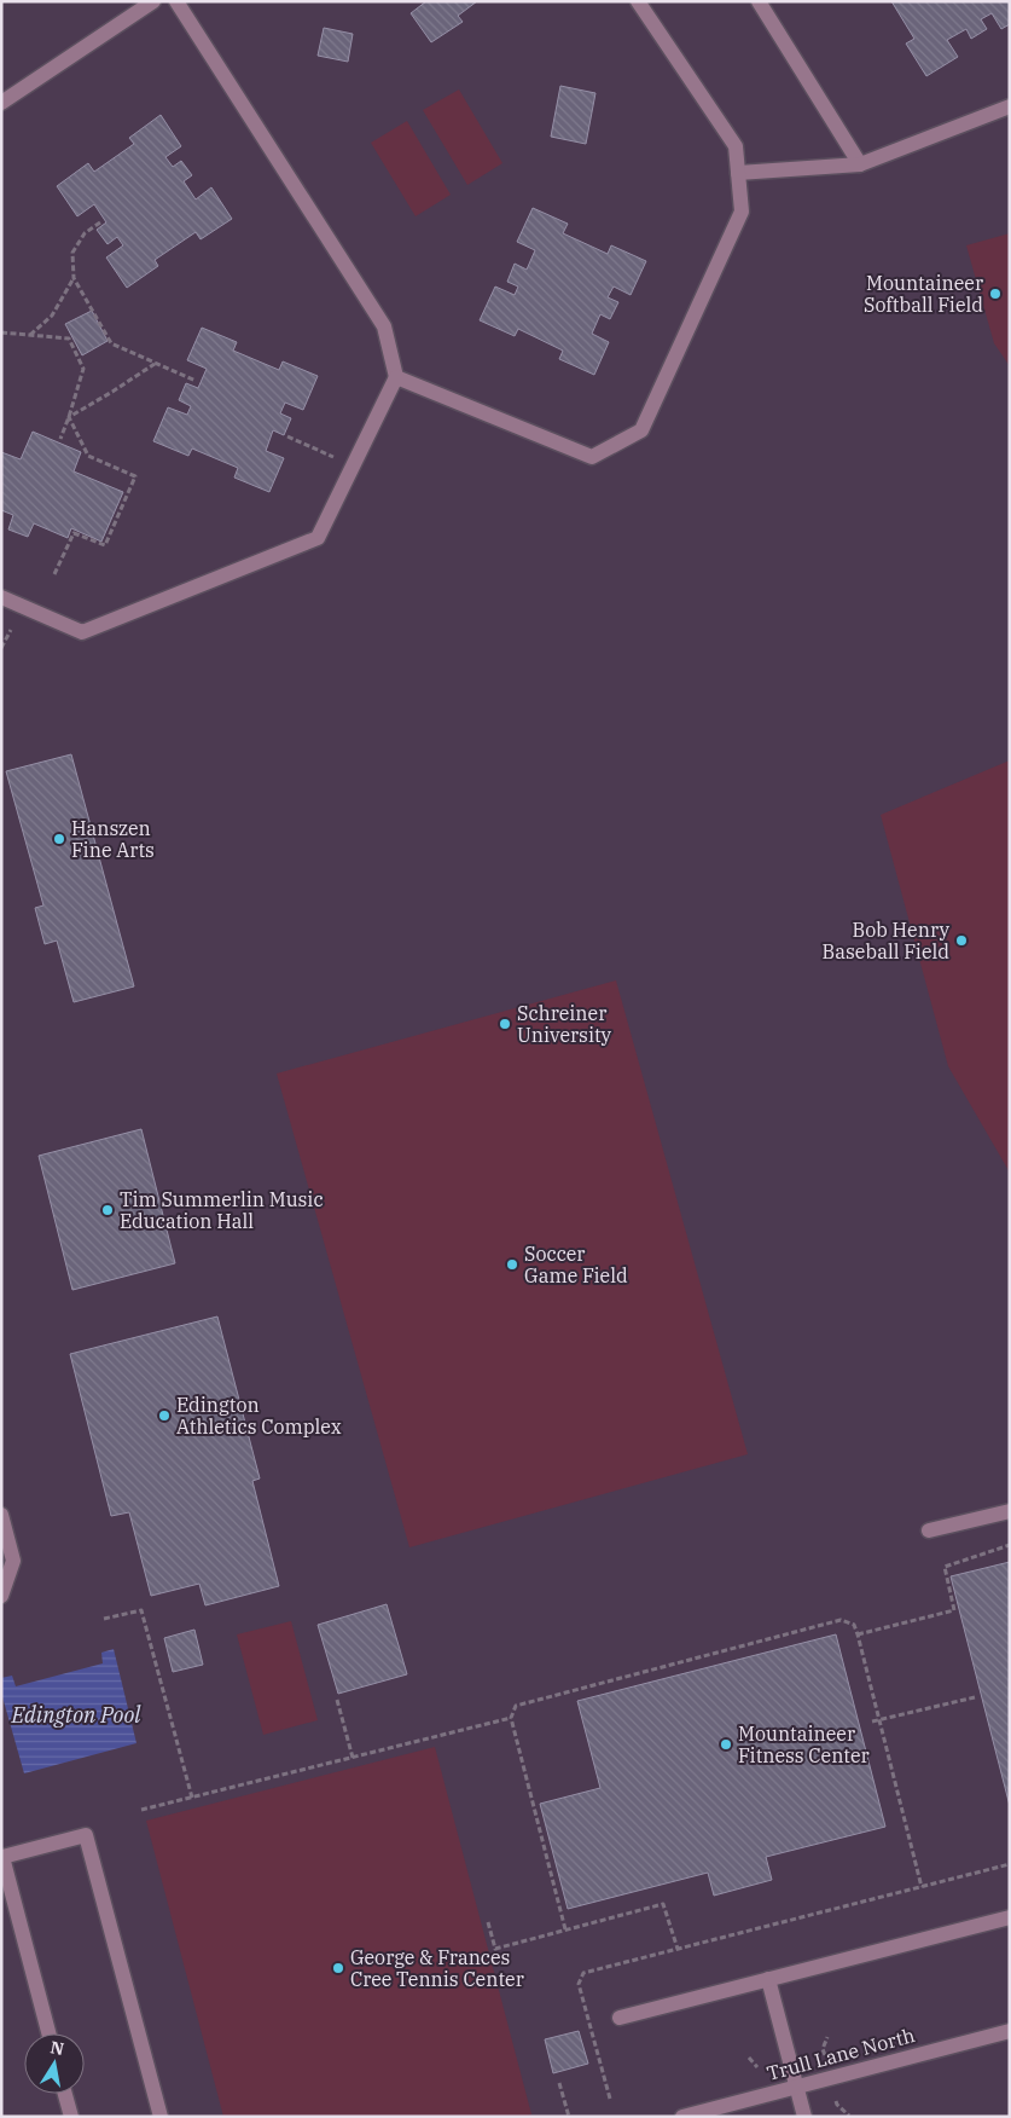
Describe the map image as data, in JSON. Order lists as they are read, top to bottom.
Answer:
{
  "streets": {
    "street": ["Trull Lane North"]
  },
  "water": ["Edington Pool"],
  "places": [
    "Mountaineer Softball Field",
    "Hanszen Fine Arts",
    "Bob Henry Baseball Field",
    "Schreiner University",
    "Tim Summerlin Music Education Hall",
    "Soccer Game Field",
    "Edington Athletics Complex",
    "Mountaineer Fitness Center",
    "George & Frances Cree Tennis Center"
  ],
  "north": "top"
}
